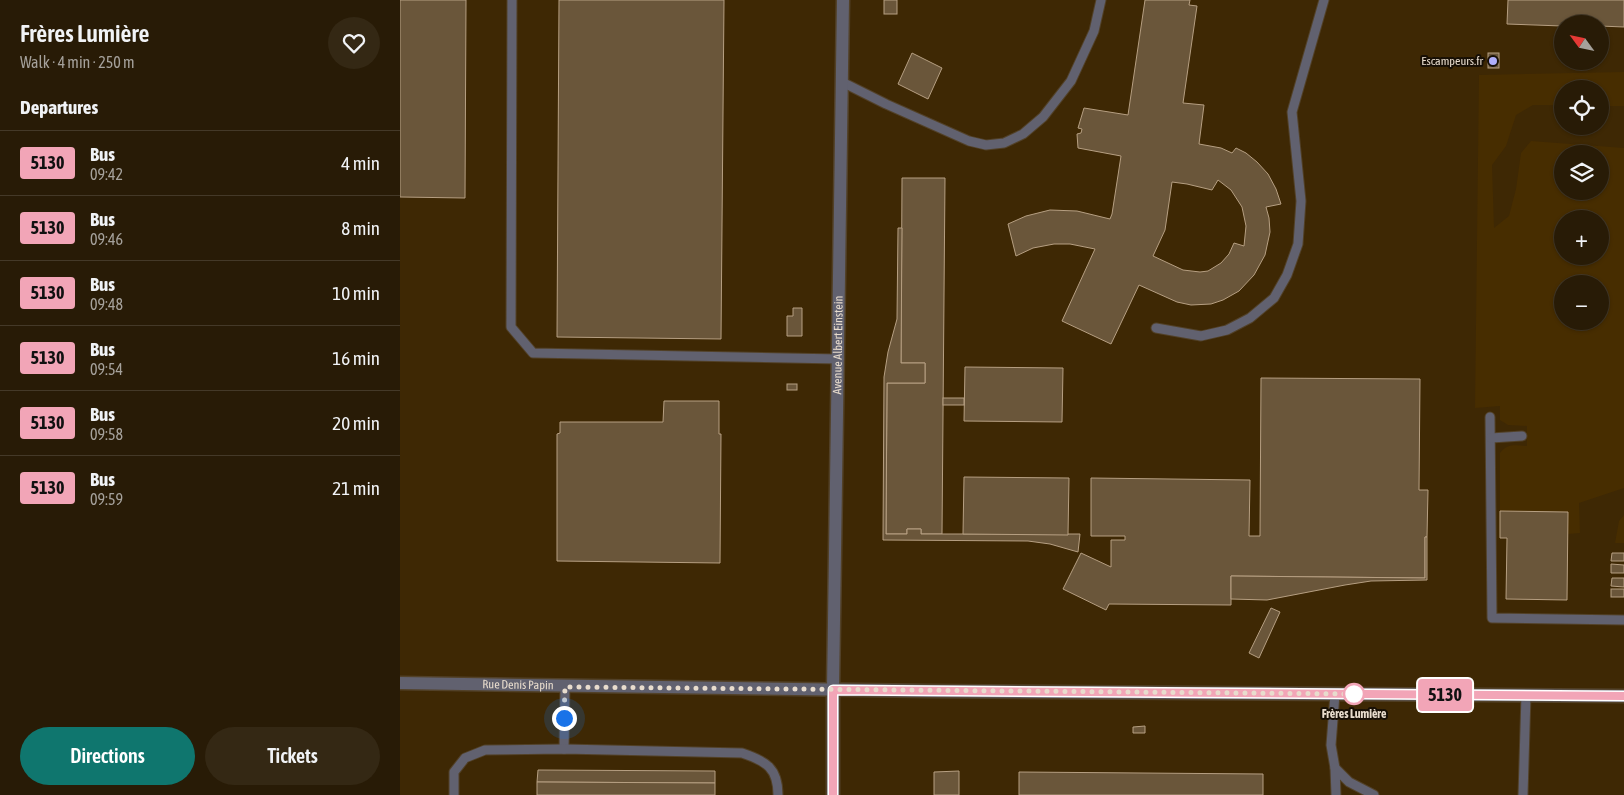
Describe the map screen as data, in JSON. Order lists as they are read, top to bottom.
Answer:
{
  "streets": {
    "street": ["Avenue Albert Einstein", "Rue Denis Papin"]
  },
  "crossings": [
    ["Avenue Albert Einstein", "Rue Denis Papin"]
  ],
  "places": ["Escampeurs.fr", "Frères Lumière"],
  "lines": ["bus line 5130"],
  "north": "top left",
  "page": {
    "heading": [
      ["Frères Lumière", "Walk · 4 min · 250 m"],
      "Departures"
    ],
    "on_map": "5130",
    "map_buttons": ["+", "−"],
    "list": [
      {
        "mark": "5130",
        "name": "Bus",
        "note": "09:42",
        "value": "4 min"
      },
      {
        "mark": "5130",
        "name": "Bus",
        "note": "09:46",
        "value": "8 min"
      },
      {
        "mark": "5130",
        "name": "Bus",
        "note": "09:48",
        "value": "10 min"
      },
      {
        "mark": "5130",
        "name": "Bus",
        "note": "09:54",
        "value": "16 min"
      },
      {
        "mark": "5130",
        "name": "Bus",
        "note": "09:58",
        "value": "20 min"
      },
      {
        "mark": "5130",
        "name": "Bus",
        "note": "09:59",
        "value": "21 min"
      }
    ],
    "buttons": ["Directions", "Tickets"]
  }
}
